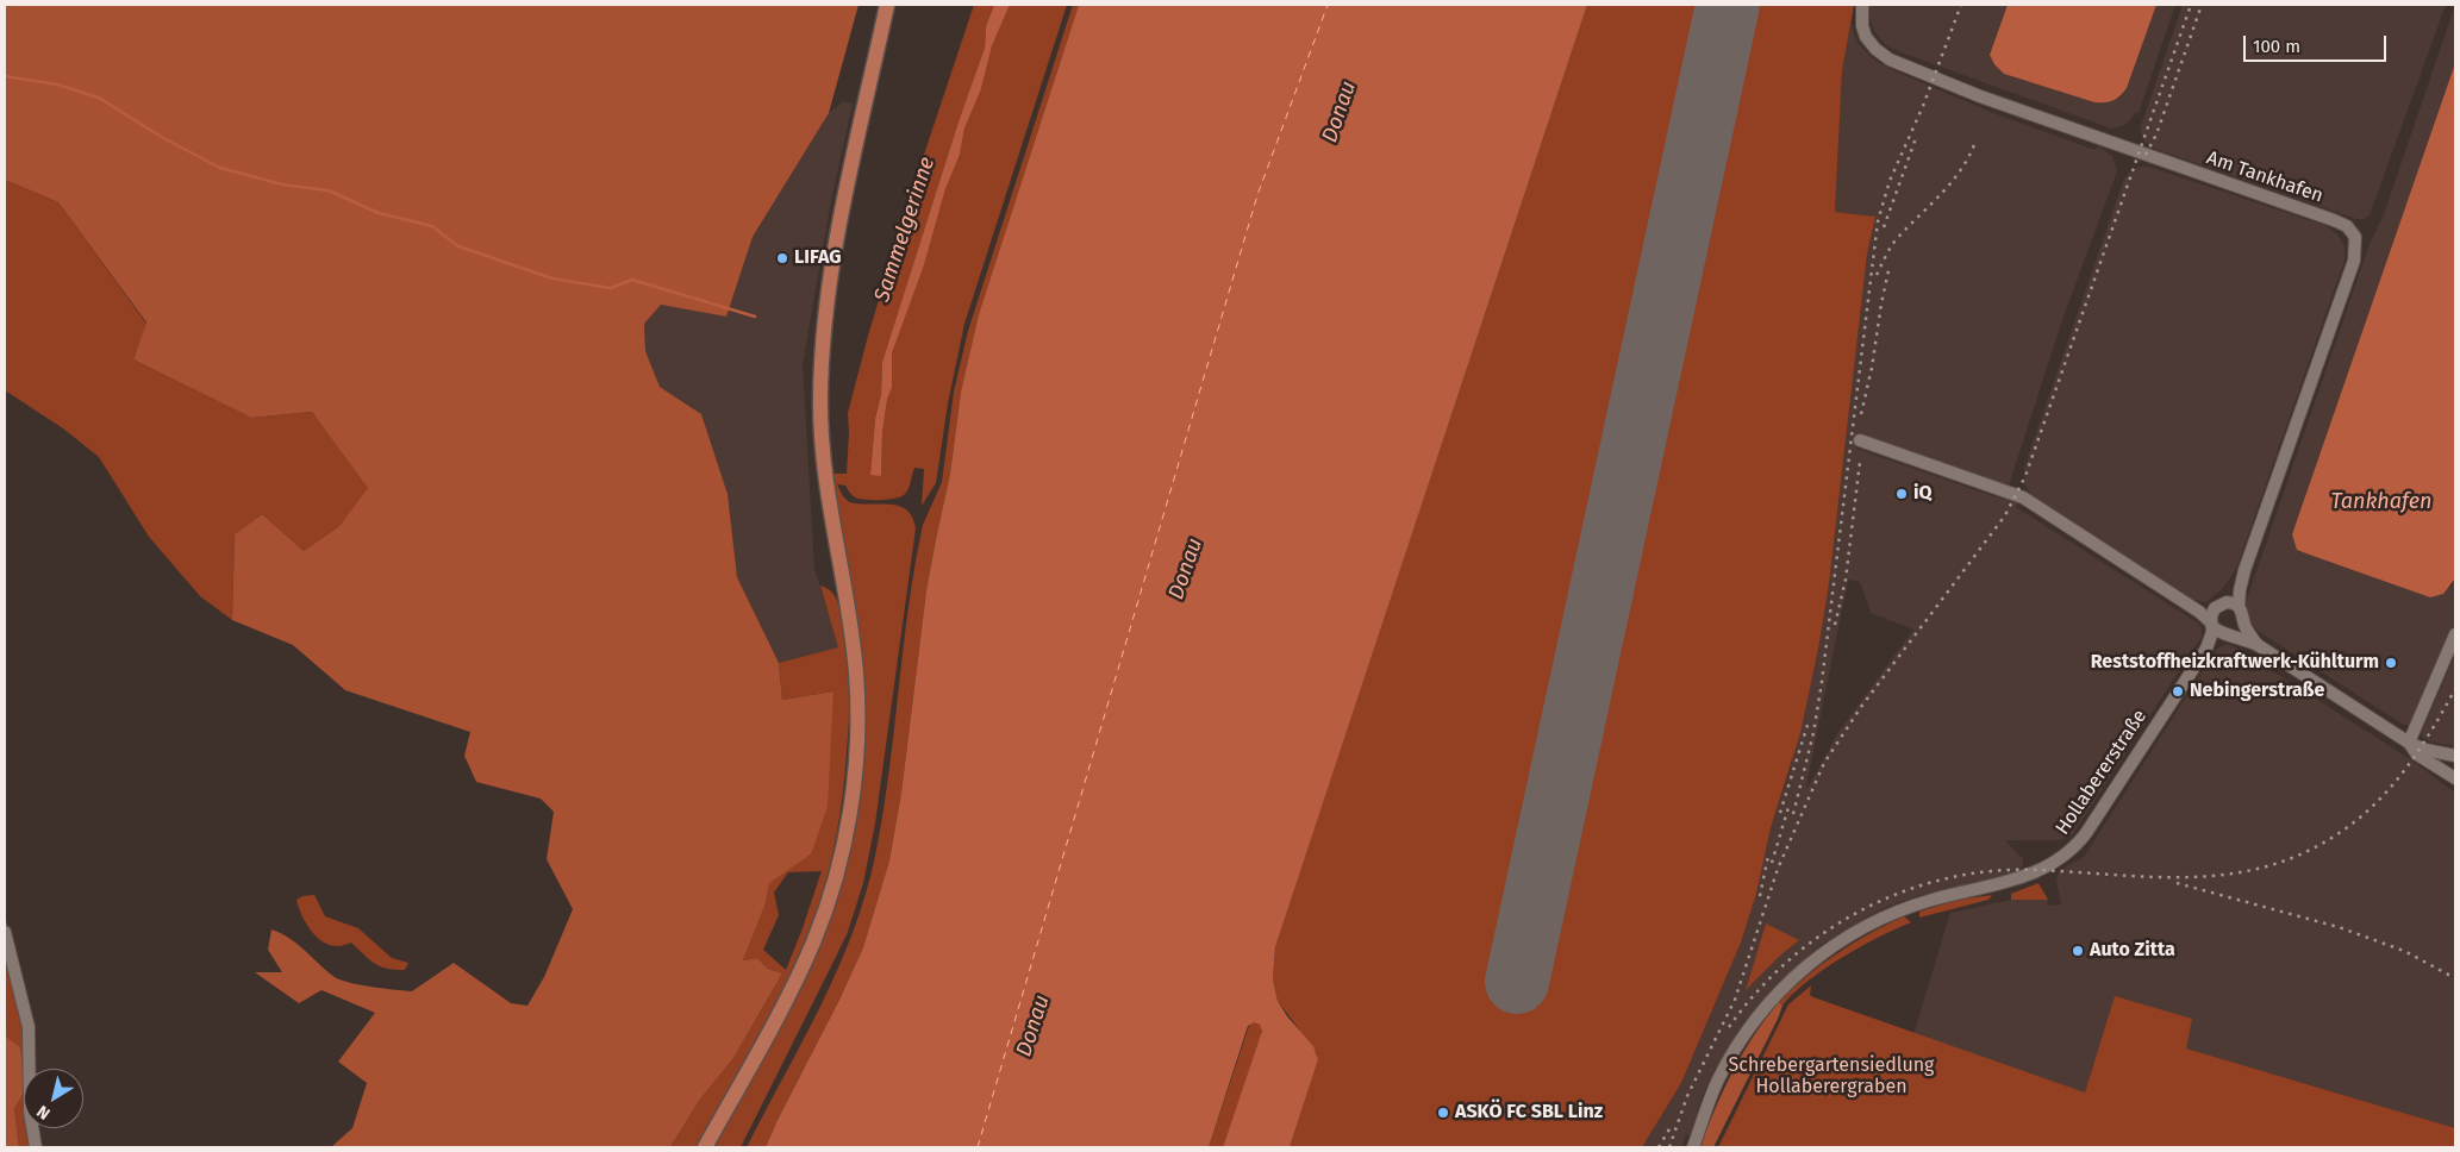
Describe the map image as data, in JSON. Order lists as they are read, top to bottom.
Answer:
{
  "streets": {
    "street": ["Am Tankhafen", "Hollabererstraße"]
  },
  "crossings": [
    ["Am Tankhafen", "Hollabererstraße"]
  ],
  "water": ["Donau", "Sammelgerinne", "Tankhafen"],
  "parks": ["Schrebergartensiedlung Hollaberergraben"],
  "places": [
    "LIFAG",
    "iQ",
    "Reststoffheizkraftwerk-Kühlturm",
    "Nebingerstraße",
    "Auto Zitta",
    "ASKÖ FC SBL Linz"
  ],
  "scale_bar": "100 m",
  "north": "bottom left"
}
